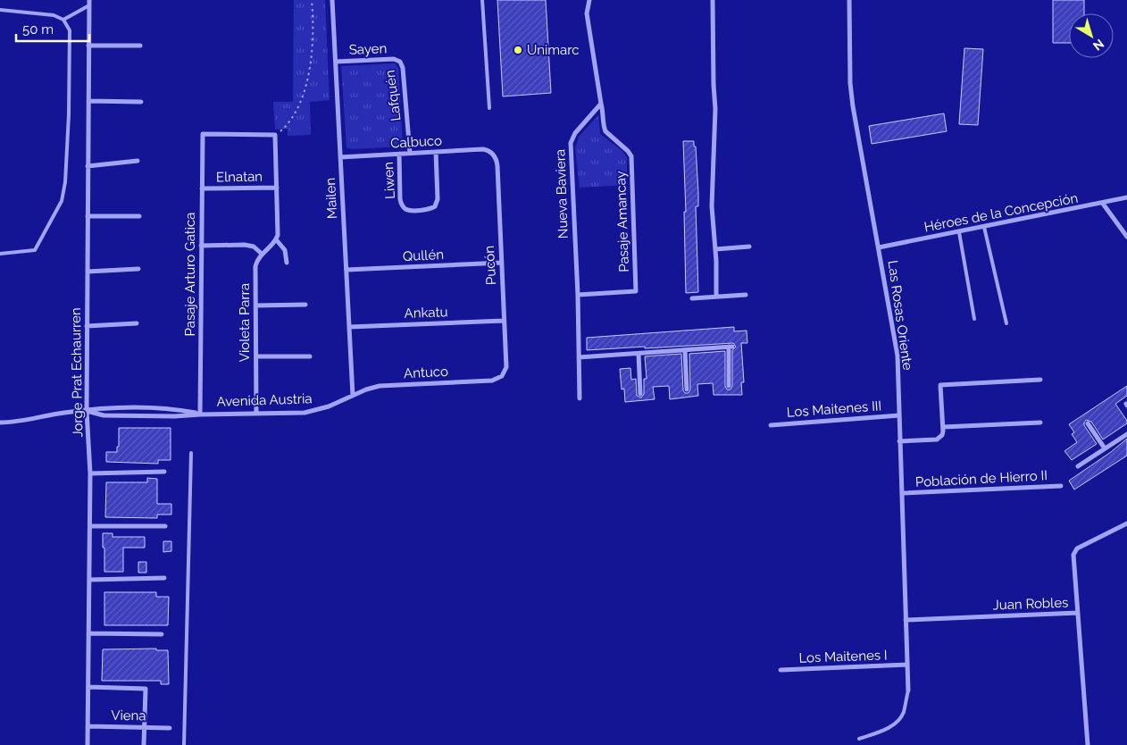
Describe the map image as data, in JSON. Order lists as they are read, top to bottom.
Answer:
{
  "streets": {
    "street": [
      "Sayen",
      "Lafquén",
      "Calbuco",
      "Elnatan",
      "Liwen",
      "Nueva Baviera",
      "Mailen",
      "Héroes de la Concepción",
      "Pasaje Amancay",
      "Qullén",
      "Pucón",
      "Pasaje Arturo Gatica",
      "Ankatu",
      "Las Rosas Oriente",
      "Violeta Parra",
      "Jorge Prat Echaurren",
      "Antuco",
      "Avenida Austria",
      "Los Maitenes III",
      "Población de Hierro II",
      "Juan Robles",
      "Los Maitenes I",
      "Viena"
    ]
  },
  "crossings": [
    ["Sayen", "Lafquén"],
    ["Sayen", "Mailen"],
    ["Lafquén", "Calbuco"],
    ["Calbuco", "Liwen"],
    ["Calbuco", "Mailen"],
    ["Calbuco", "Pucón"],
    ["Elnatan", "Pasaje Arturo Gatica"],
    ["Nueva Baviera", "Pasaje Amancay"],
    ["Mailen", "Qullén"],
    ["Mailen", "Ankatu"],
    ["Mailen", "Antuco"],
    ["Mailen", "Avenida Austria"],
    ["Héroes de la Concepción", "Las Rosas Oriente"],
    ["Qullén", "Pucón"],
    ["Pucón", "Ankatu"],
    ["Pucón", "Antuco"],
    ["Pasaje Arturo Gatica", "Avenida Austria"],
    ["Las Rosas Oriente", "Los Maitenes III"],
    ["Las Rosas Oriente", "Población de Hierro II"],
    ["Las Rosas Oriente", "Juan Robles"],
    ["Las Rosas Oriente", "Los Maitenes I"],
    ["Violeta Parra", "Avenida Austria"],
    ["Jorge Prat Echaurren", "Avenida Austria"],
    ["Jorge Prat Echaurren", "Viena"],
    ["Antuco", "Avenida Austria"]
  ],
  "places": ["Unimarc"],
  "scale_bar": "50 m",
  "north": "bottom right"
}
